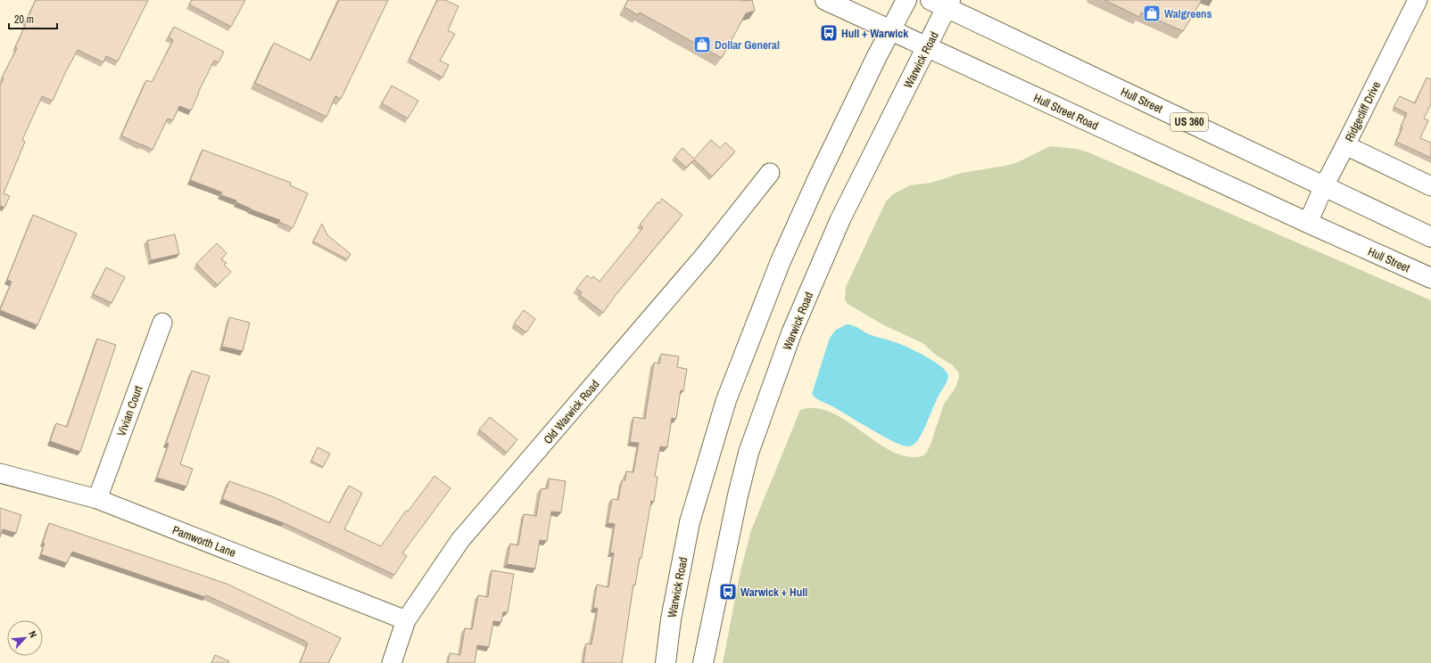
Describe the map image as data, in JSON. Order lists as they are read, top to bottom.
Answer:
{
  "streets": {
    "main road": [
      "Warwick Road",
      "Hull Street",
      "Hull Street Road",
      "US 360"
    ],
    "street": [
      "Ridgecliff Drive",
      "Vivian Court",
      "Old Warwick Road",
      "Pamworth Lane"
    ]
  },
  "crossings": [
    ["Warwick Road", "Hull Street"],
    ["Warwick Road", "Hull Street Road"],
    ["Hull Street", "Hull Street Road"],
    ["Hull Street", "Ridgecliff Drive"],
    ["Hull Street Road", "Ridgecliff Drive"],
    ["Vivian Court", "Pamworth Lane"],
    ["Old Warwick Road", "Pamworth Lane"]
  ],
  "places": {
    "shop": ["Walgreens", "Dollar General"],
    "bus stop": ["Hull + Warwick", "Warwick + Hull"]
  },
  "scale_bar": "20 m",
  "north": "top right"
}
